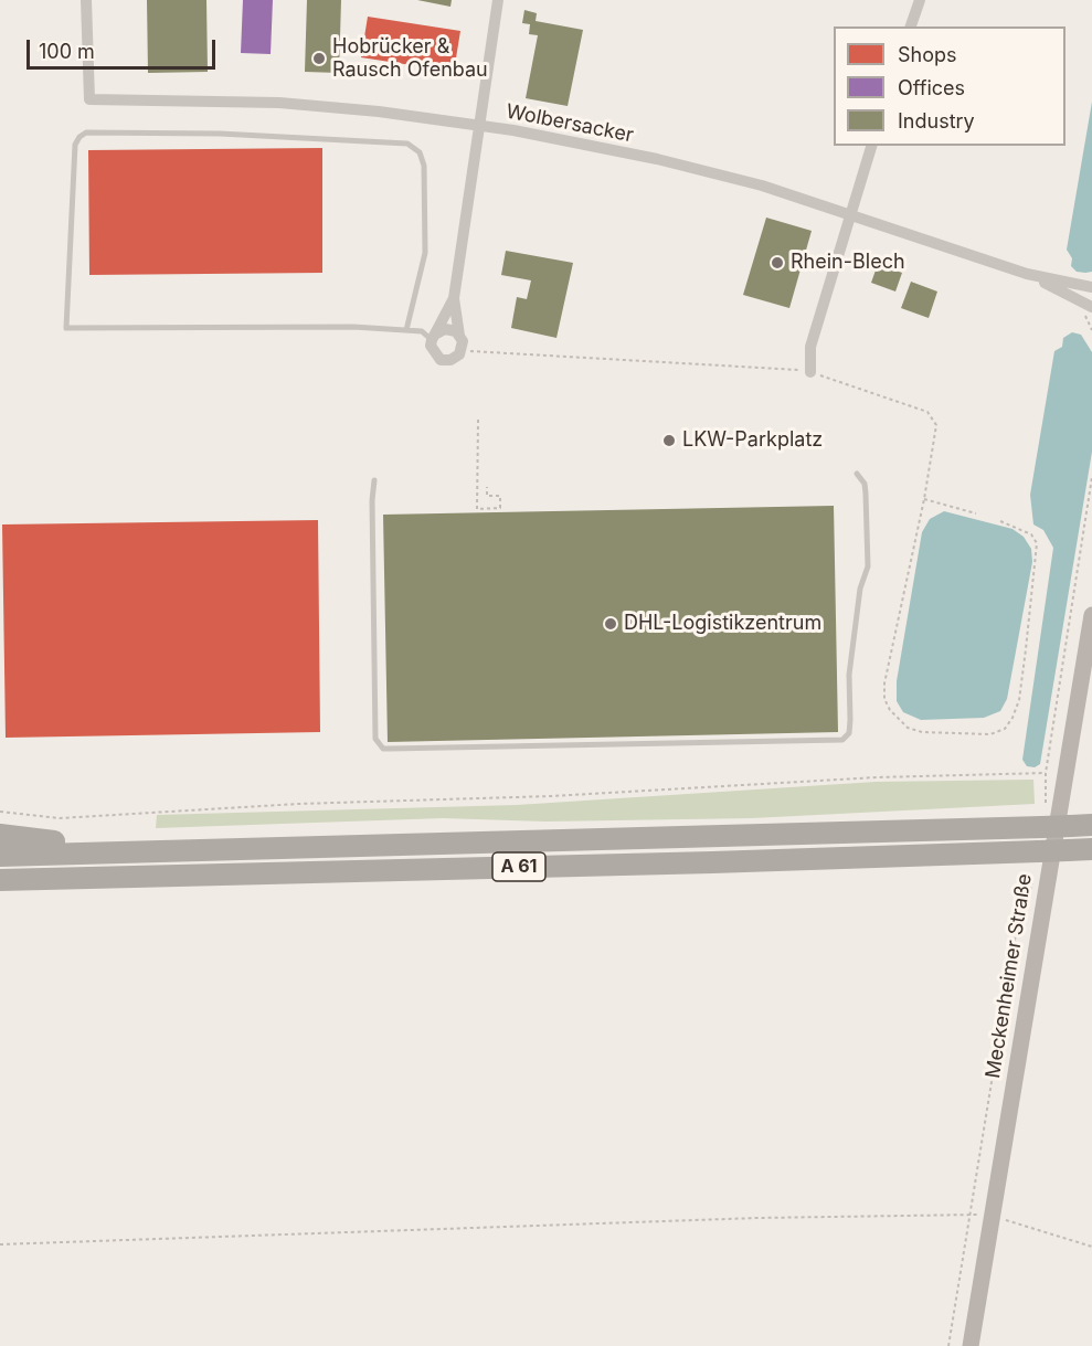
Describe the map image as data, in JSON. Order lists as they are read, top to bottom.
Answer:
{
  "streets": {
    "highway": ["A 61"],
    "main road": ["Meckenheimer Straße"],
    "street": ["Wolbersacker"]
  },
  "places": [
    "Hobrücker & Rausch Ofenbau",
    "Rhein-Blech",
    "LKW-Parkplatz",
    "DHL-Logistikzentrum"
  ],
  "legend": ["Shops", "Offices", "Industry"],
  "scale_bar": "100 m"
}
